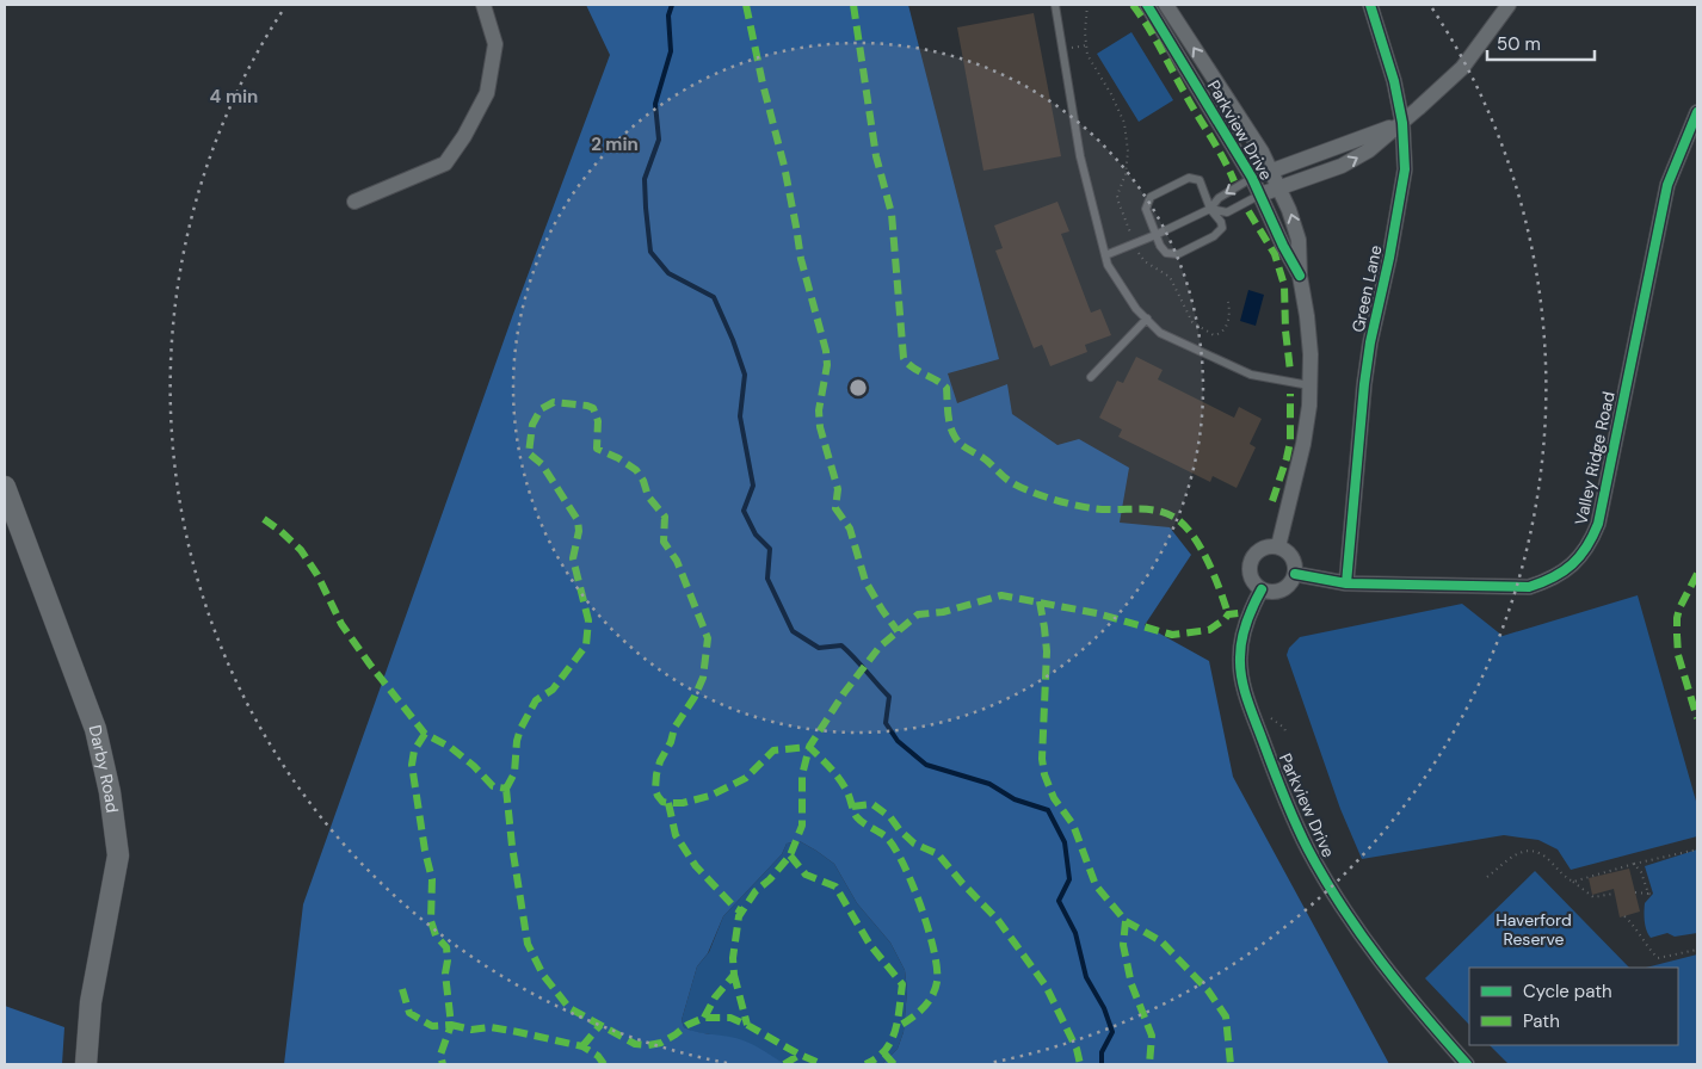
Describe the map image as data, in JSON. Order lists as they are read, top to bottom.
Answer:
{
  "streets": {
    "main road": ["Darby Road"],
    "street": ["Parkview Drive", "Green Lane", "Valley Ridge Road"]
  },
  "crossings": [
    ["Parkview Drive", "Valley Ridge Road"],
    ["Green Lane", "Valley Ridge Road"]
  ],
  "parks": ["Haverford Reserve"],
  "legend": ["Cycle path", "Path"],
  "scale_bar": "50 m",
  "rings": ["4 min", "2 min"]
}
